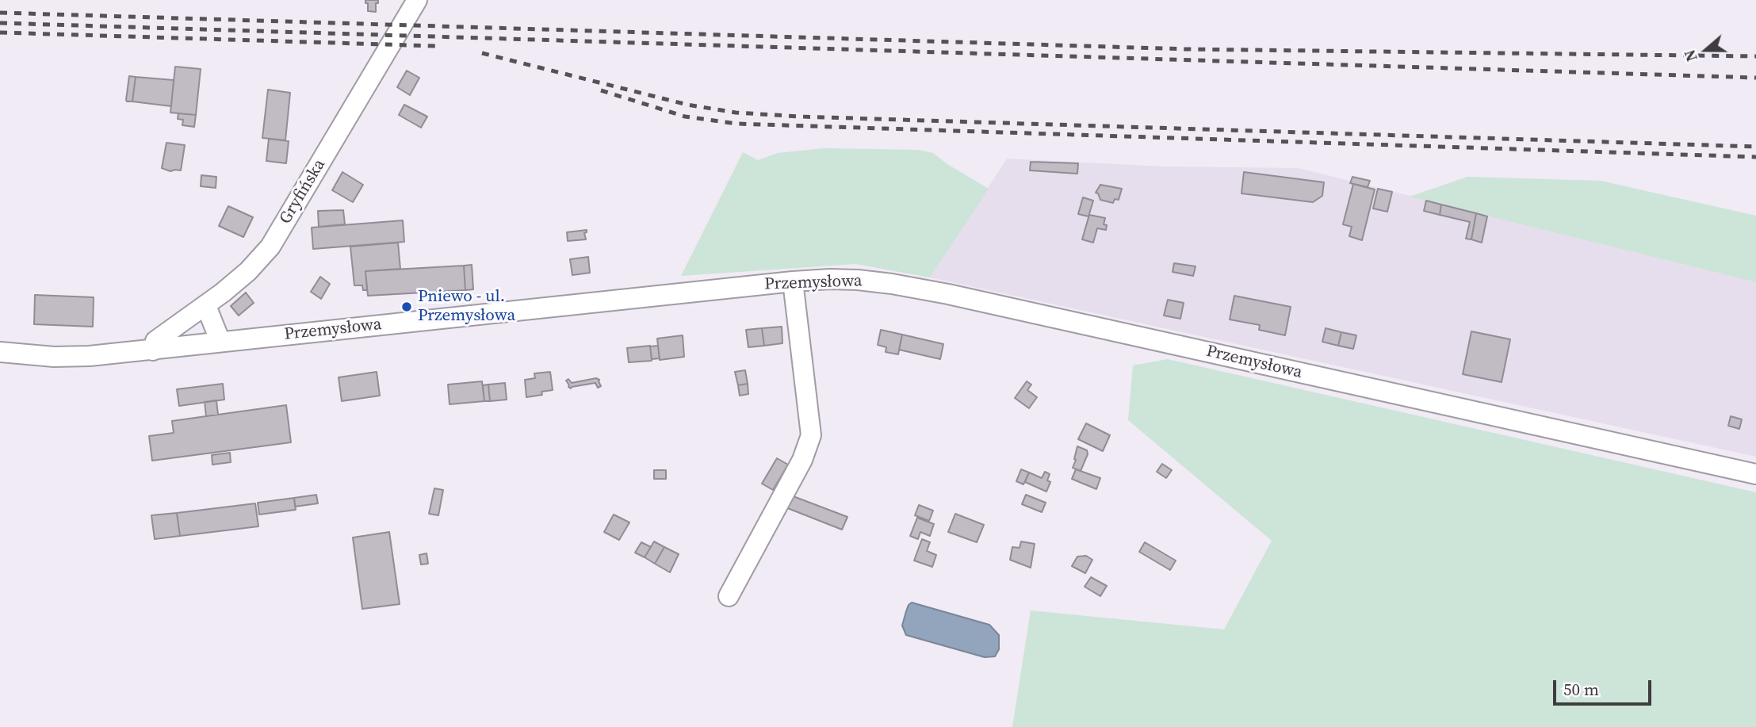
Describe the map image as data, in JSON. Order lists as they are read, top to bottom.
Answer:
{
  "streets": {
    "street": ["Gryfińska", "Przemysłowa"]
  },
  "crossings": [
    ["Gryfińska", "Przemysłowa"]
  ],
  "places": ["Pniewo - ul. Przemysłowa"],
  "scale_bar": "50 m",
  "north": "left"
}
